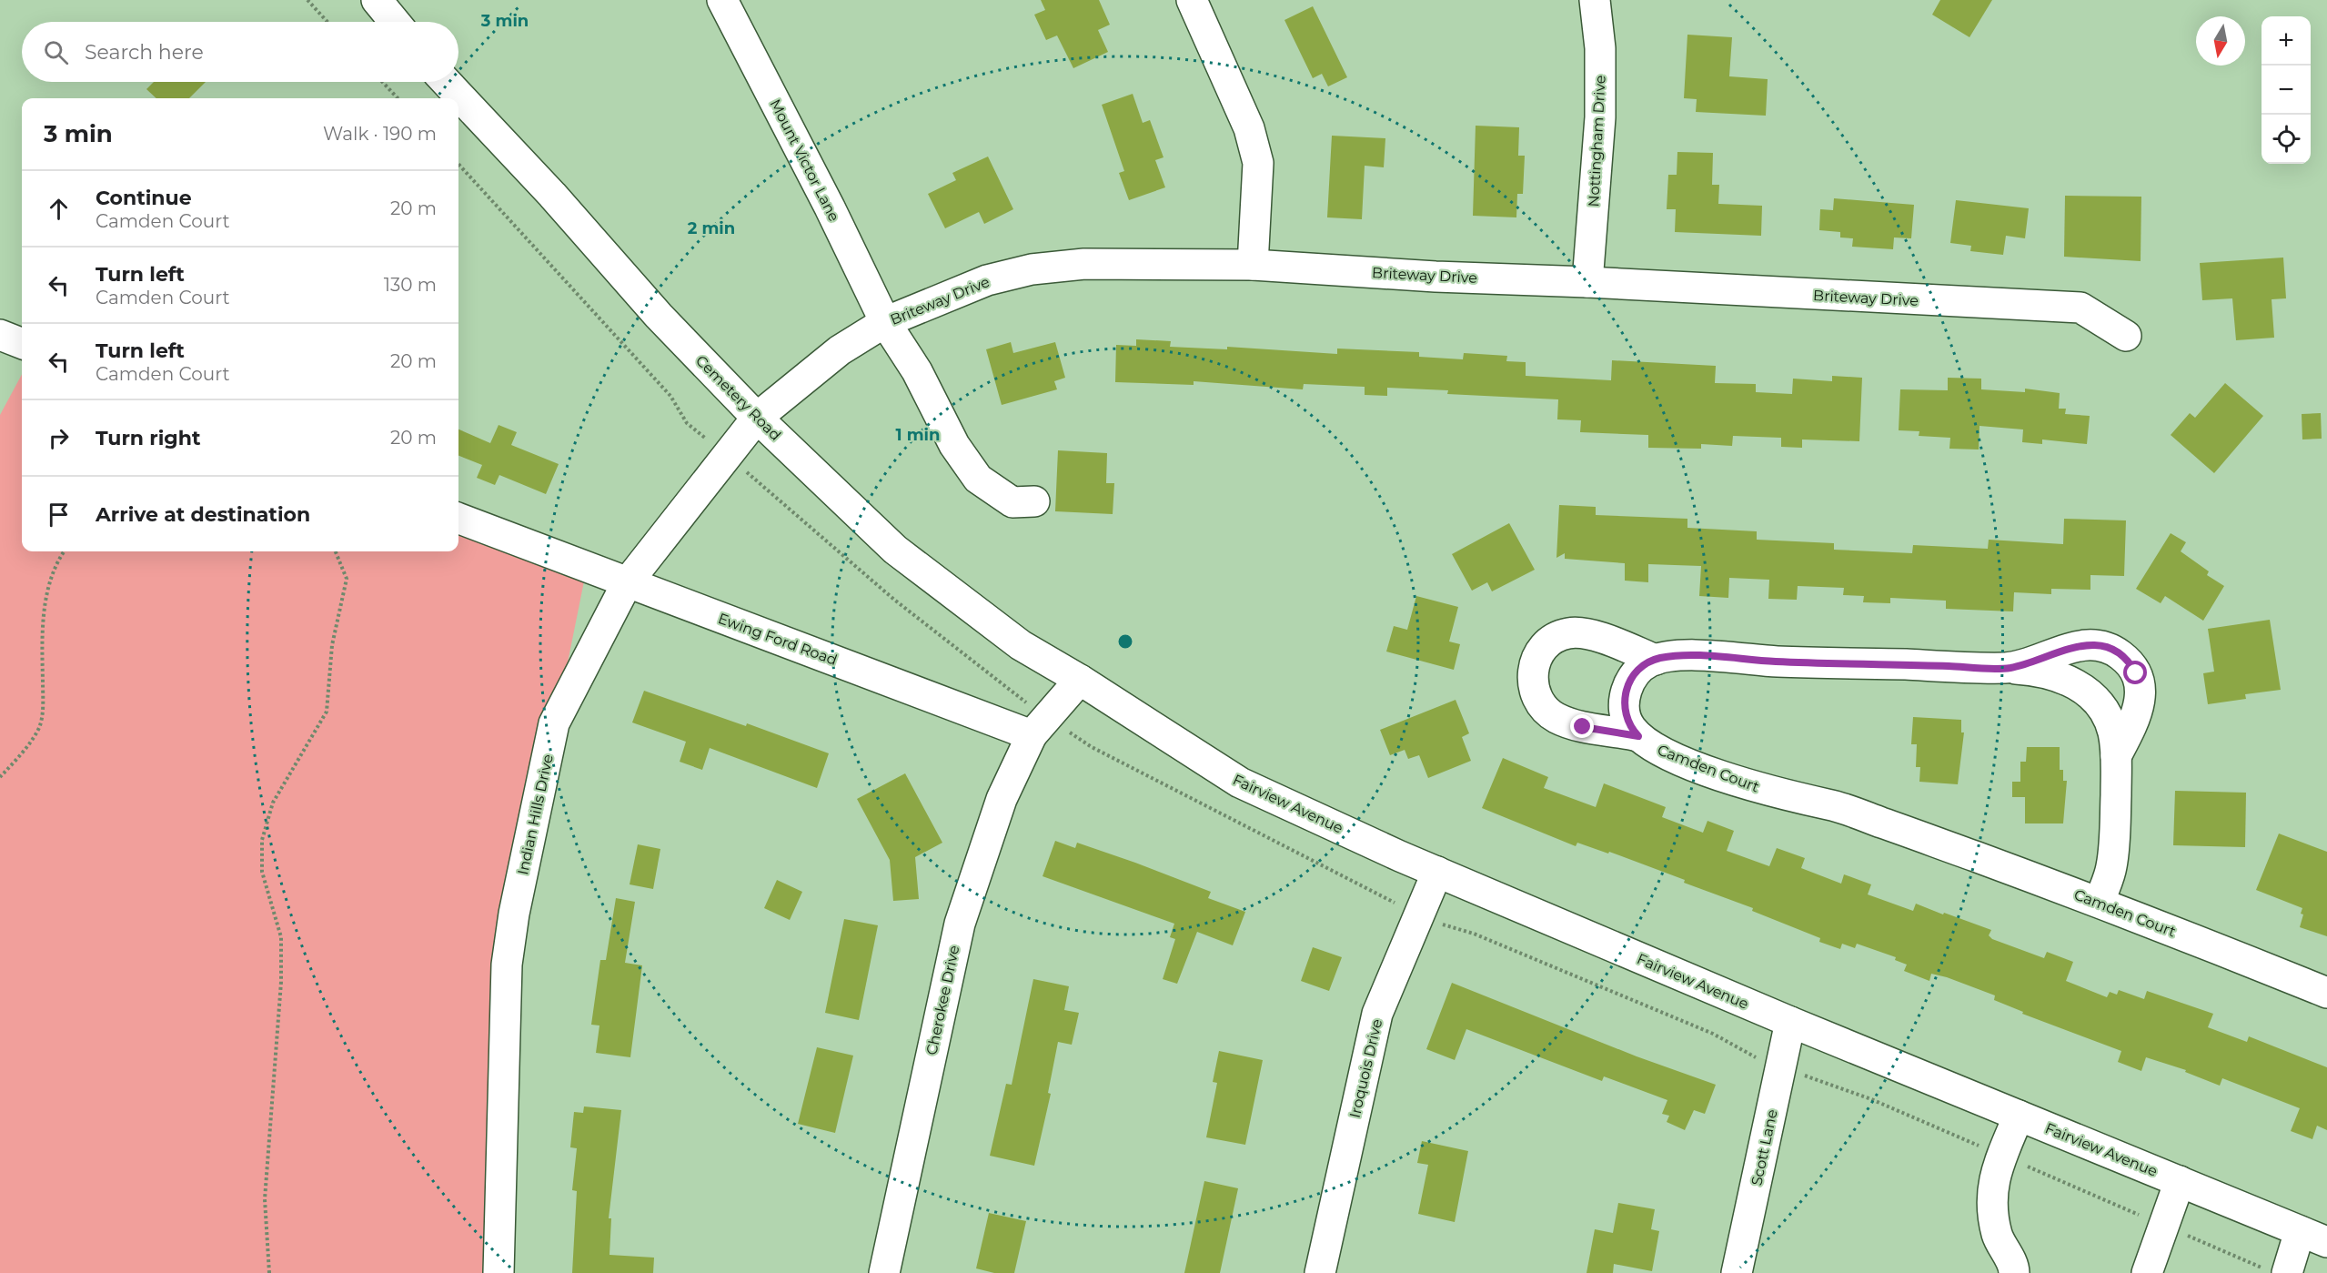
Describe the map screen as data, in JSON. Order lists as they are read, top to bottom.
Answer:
{
  "streets": {
    "street": [
      "Nottingham Drive",
      "Mount Victor Lane",
      "Briteway Drive",
      "Cemetery Road",
      "Ewing Ford Road",
      "Camden Court",
      "Fairview Avenue",
      "Indian Hills Drive",
      "Cherokee Drive",
      "Iroquois Drive",
      "Scott Lane"
    ]
  },
  "crossings": [
    ["Nottingham Drive", "Briteway Drive"],
    ["Mount Victor Lane", "Briteway Drive"],
    ["Briteway Drive", "Cemetery Road"],
    ["Briteway Drive", "Indian Hills Drive"],
    ["Cemetery Road", "Fairview Avenue"],
    ["Cemetery Road", "Indian Hills Drive"],
    ["Ewing Ford Road", "Indian Hills Drive"],
    ["Ewing Ford Road", "Cherokee Drive"],
    ["Fairview Avenue", "Iroquois Drive"],
    ["Fairview Avenue", "Scott Lane"]
  ],
  "north": "bottom",
  "page": {
    "map_buttons": ["+", "−"],
    "search": "Search here",
    "heading": ["3 min", "Walk · 190 m"],
    "list": [
      ["Continue", "Camden Court", "20 m"],
      ["Turn left", "Camden Court", "130 m"],
      ["Turn left", "Camden Court", "20 m"],
      ["Turn right", "20 m"],
      "Arrive at destination"
    ]
  },
  "rings": ["3 min", "2 min", "1 min"]
}
